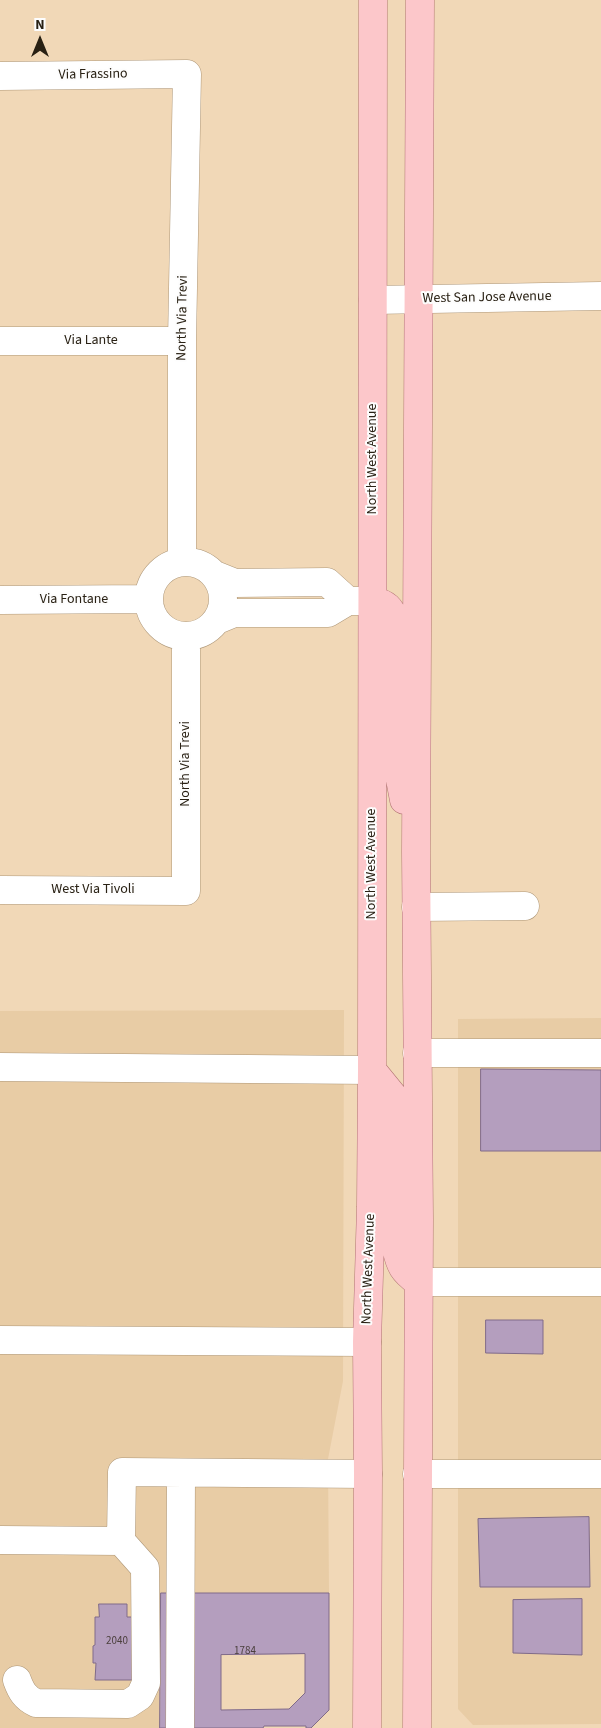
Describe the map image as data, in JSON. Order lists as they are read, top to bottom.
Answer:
{
  "streets": {
    "main road": ["North West Avenue"],
    "street": [
      "Via Frassino",
      "West San Jose Avenue",
      "North Via Trevi",
      "Via Lante",
      "Via Fontane",
      "West Via Tivoli"
    ]
  },
  "crossings": [
    ["Via Frassino", "North Via Trevi"],
    ["West San Jose Avenue", "North West Avenue"],
    ["North Via Trevi", "Via Lante"],
    ["North Via Trevi", "Via Fontane"],
    ["North Via Trevi", "West Via Tivoli"]
  ],
  "house_numbers": ["2040", "1784"],
  "north": "top"
}
